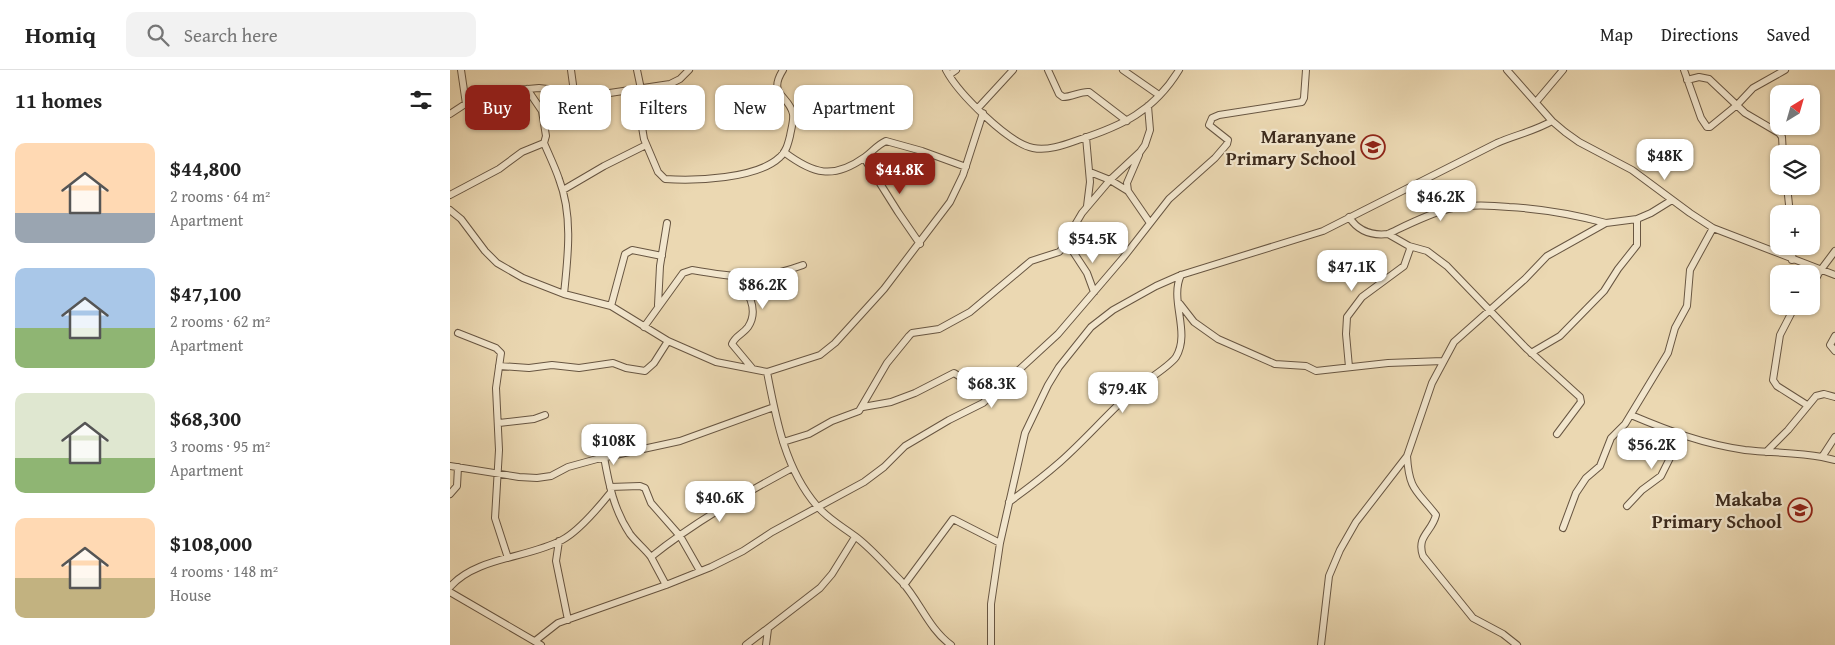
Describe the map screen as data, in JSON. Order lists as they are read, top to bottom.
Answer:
{
  "places": {
    "school or university": ["Maranyane Primary School", "Makaba Primary School"]
  },
  "north": "top right",
  "page": {
    "header": "Homiq",
    "search": "Search here",
    "nav": ["Map", "Directions", "Saved"],
    "heading": "11 homes",
    "map_buttons": ["+", "−"],
    "chip": [
      "Buy",
      "Rent",
      "Filters",
      "New",
      "Apartment"
    ],
    "list": [
      {
        "name": "$44,800",
        "note": "2 rooms · 64 m² · Apartment"
      },
      {
        "name": "$47,100",
        "note": "2 rooms · 62 m² · Apartment"
      },
      {
        "name": "$68,300",
        "note": "3 rooms · 95 m² · Apartment"
      },
      {
        "name": "$108,000",
        "note": "4 rooms · 148 m² · House"
      }
    ],
    "price": [
      "$48K",
      "$44.8K",
      "$46.2K",
      "$54.5K",
      "$47.1K",
      "$86.2K",
      "$68.3K",
      "$79.4K",
      "$108K",
      "$56.2K",
      "$40.6K"
    ]
  }
}
